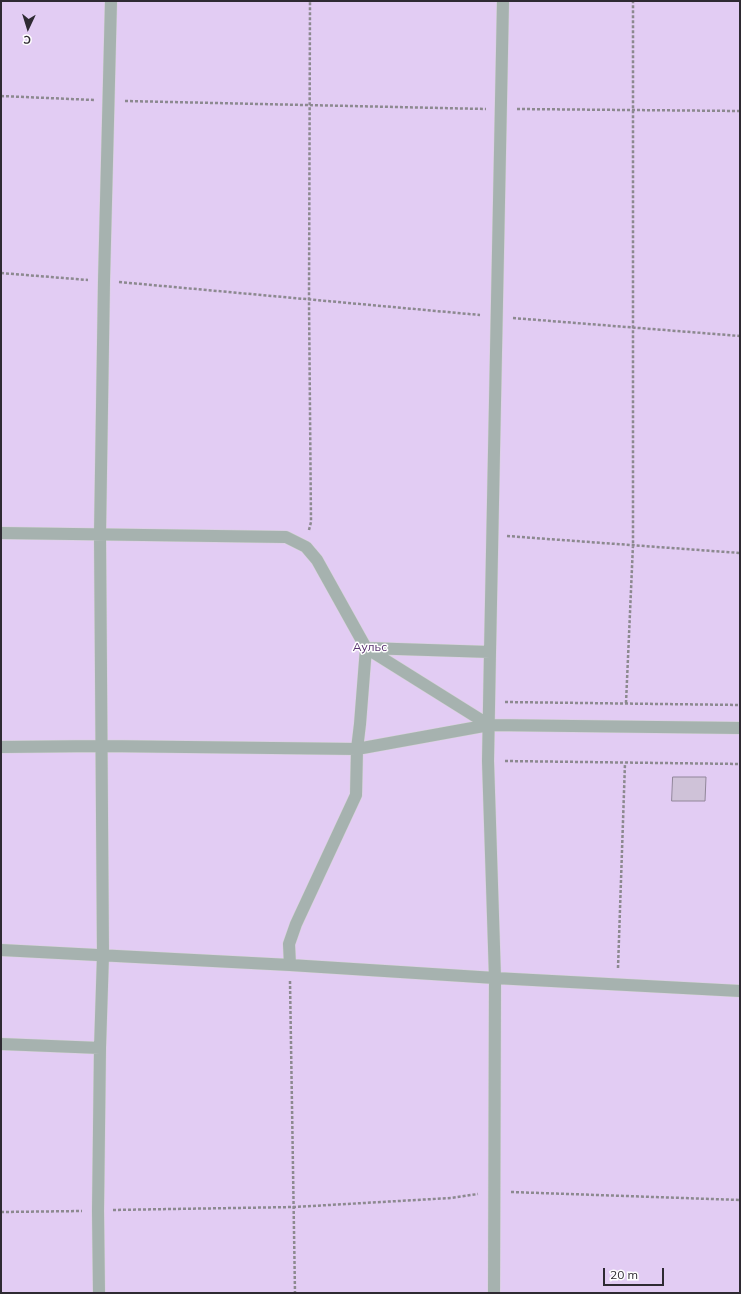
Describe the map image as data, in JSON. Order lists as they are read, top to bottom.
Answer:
{
  "parks": ["Аульс"],
  "scale_bar": "20 m",
  "north": "bottom"
}
